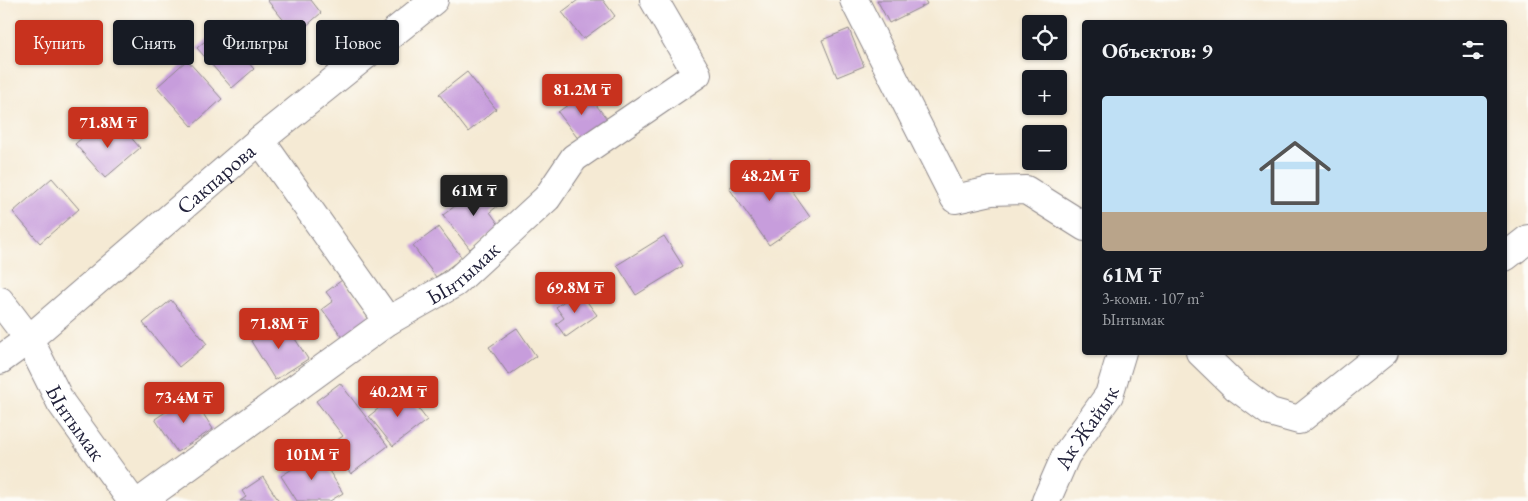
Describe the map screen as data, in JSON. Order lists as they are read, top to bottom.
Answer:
{
  "streets": {
    "street": ["Сакпарова", "Ынтымак", "Ак Жайык"]
  },
  "crossings": [
    ["Сакпарова", "Ынтымак"]
  ],
  "page": {
    "map_buttons": ["+", "−"],
    "chip": [
      "Купить",
      "Снять",
      "Фильтры",
      "Новое"
    ],
    "heading": "Объектов: 9",
    "price": [
      "81.2M ₸",
      "71.8M ₸",
      "48.2M ₸",
      "61M ₸",
      "69.8M ₸",
      "71.8M ₸",
      "40.2M ₸",
      "73.4M ₸",
      "101M ₸"
    ],
    "list": [
      {
        "name": "61M ₸",
        "note": "3-комн. · 107 m² · Ынтымак"
      }
    ]
  }
}
